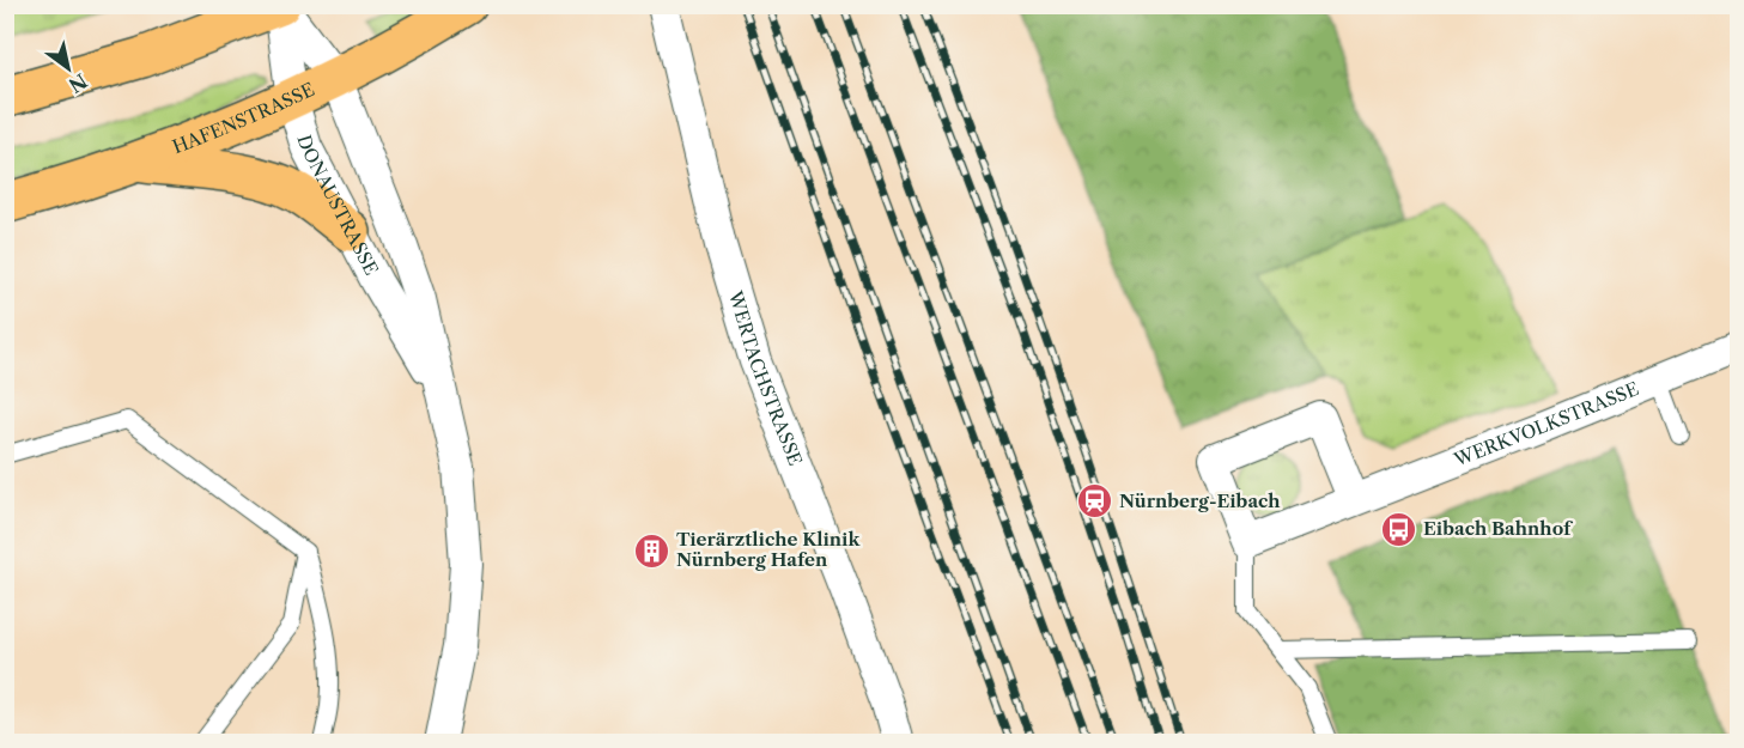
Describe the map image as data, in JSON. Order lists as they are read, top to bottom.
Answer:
{
  "streets": {
    "main road": ["HAFENSTRASSE"],
    "street": ["DONAUSTRASSE", "WERTACHSTRASSE", "WERKVOLKSTRASSE"]
  },
  "crossings": [
    ["HAFENSTRASSE", "DONAUSTRASSE"]
  ],
  "places": {
    "station": ["Nürnberg-Eibach"],
    "bus stop": ["Eibach Bahnhof"],
    "building": ["Tierärztliche Klinik Nürnberg Hafen"]
  },
  "north": "bottom right"
}
